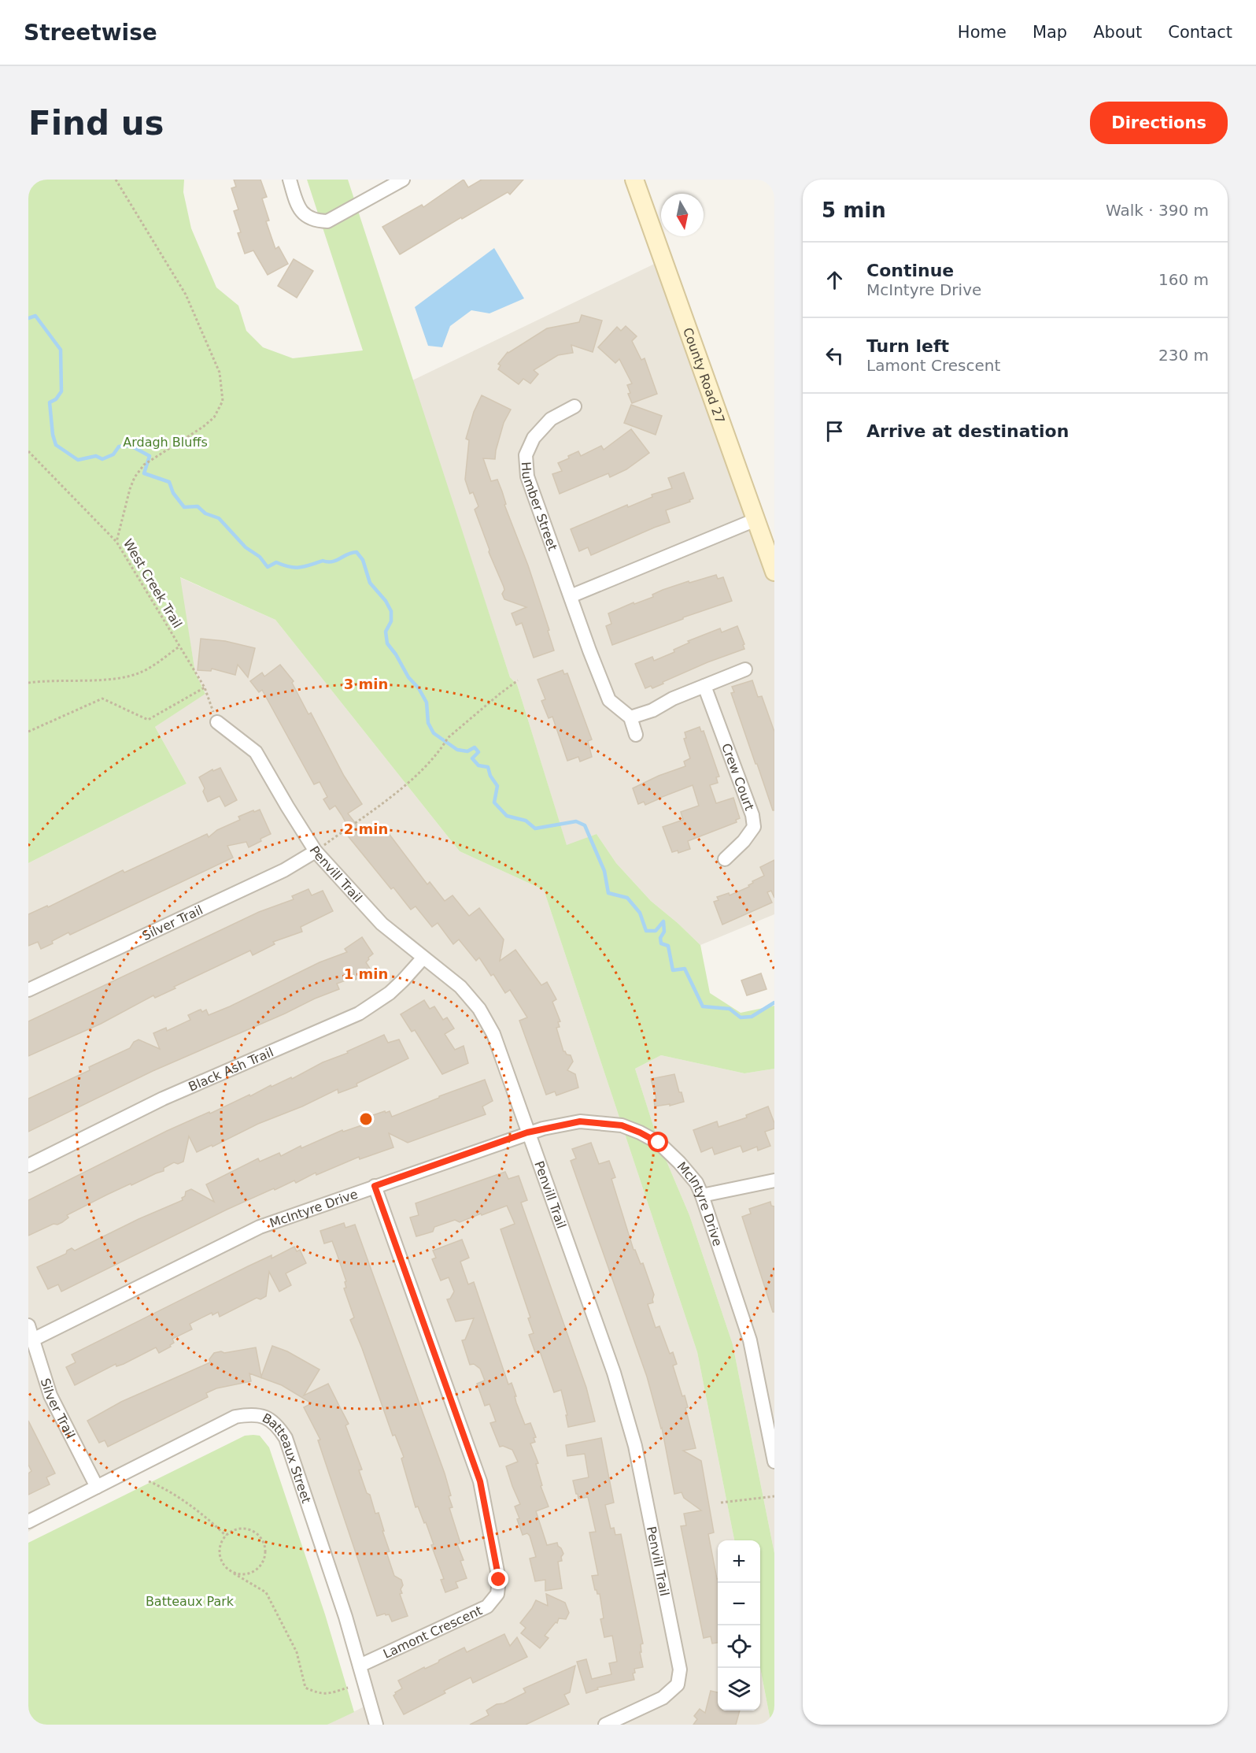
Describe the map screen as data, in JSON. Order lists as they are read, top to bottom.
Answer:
{
  "streets": {
    "main road": ["County Road 27"],
    "street": [
      "Humber Street",
      "Crew Court",
      "Penvill Trail",
      "Silver Trail",
      "Black Ash Trail",
      "McIntyre Drive",
      "Batteaux Street",
      "Lamont Crescent"
    ],
    "path": ["West Creek Trail"]
  },
  "crossings": [
    ["West Creek Trail", "Penvill Trail"],
    ["Penvill Trail", "Silver Trail"],
    ["Penvill Trail", "Black Ash Trail"],
    ["Penvill Trail", "McIntyre Drive"],
    ["Silver Trail", "McIntyre Drive"],
    ["Silver Trail", "Batteaux Street"],
    ["McIntyre Drive", "Lamont Crescent"],
    ["Batteaux Street", "Lamont Crescent"]
  ],
  "parks": ["Ardagh Bluffs", "Batteaux Park"],
  "north": "bottom",
  "page": {
    "header": "Streetwise",
    "nav": [
      "Home",
      "Map",
      "About",
      "Contact"
    ],
    "buttons": "Directions",
    "title": "Find us",
    "heading": ["5 min", "Walk · 390 m"],
    "list": [
      ["Continue", "McIntyre Drive", "160 m"],
      ["Turn left", "Lamont Crescent", "230 m"],
      "Arrive at destination"
    ],
    "map_buttons": ["+", "−"]
  },
  "rings": ["3 min", "2 min", "1 min"]
}
